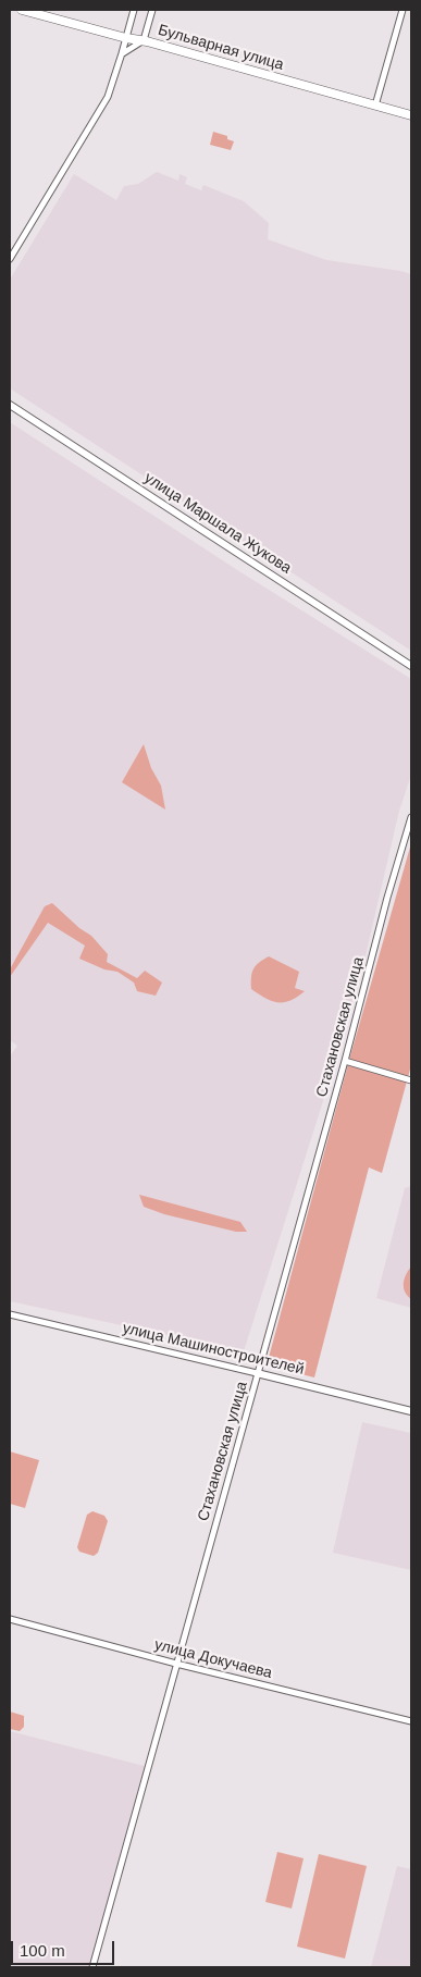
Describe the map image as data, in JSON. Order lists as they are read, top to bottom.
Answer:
{
  "streets": {
    "main road": ["Бульварная улица"],
    "street": [
      "улица Маршала Жукова",
      "Стахановская улица",
      "улица Машиностроителей",
      "улица Докучаева"
    ]
  },
  "crossings": [
    ["Стахановская улица", "улица Машиностроителей"],
    ["Стахановская улица", "улица Докучаева"]
  ],
  "scale_bar": "100 m"
}
